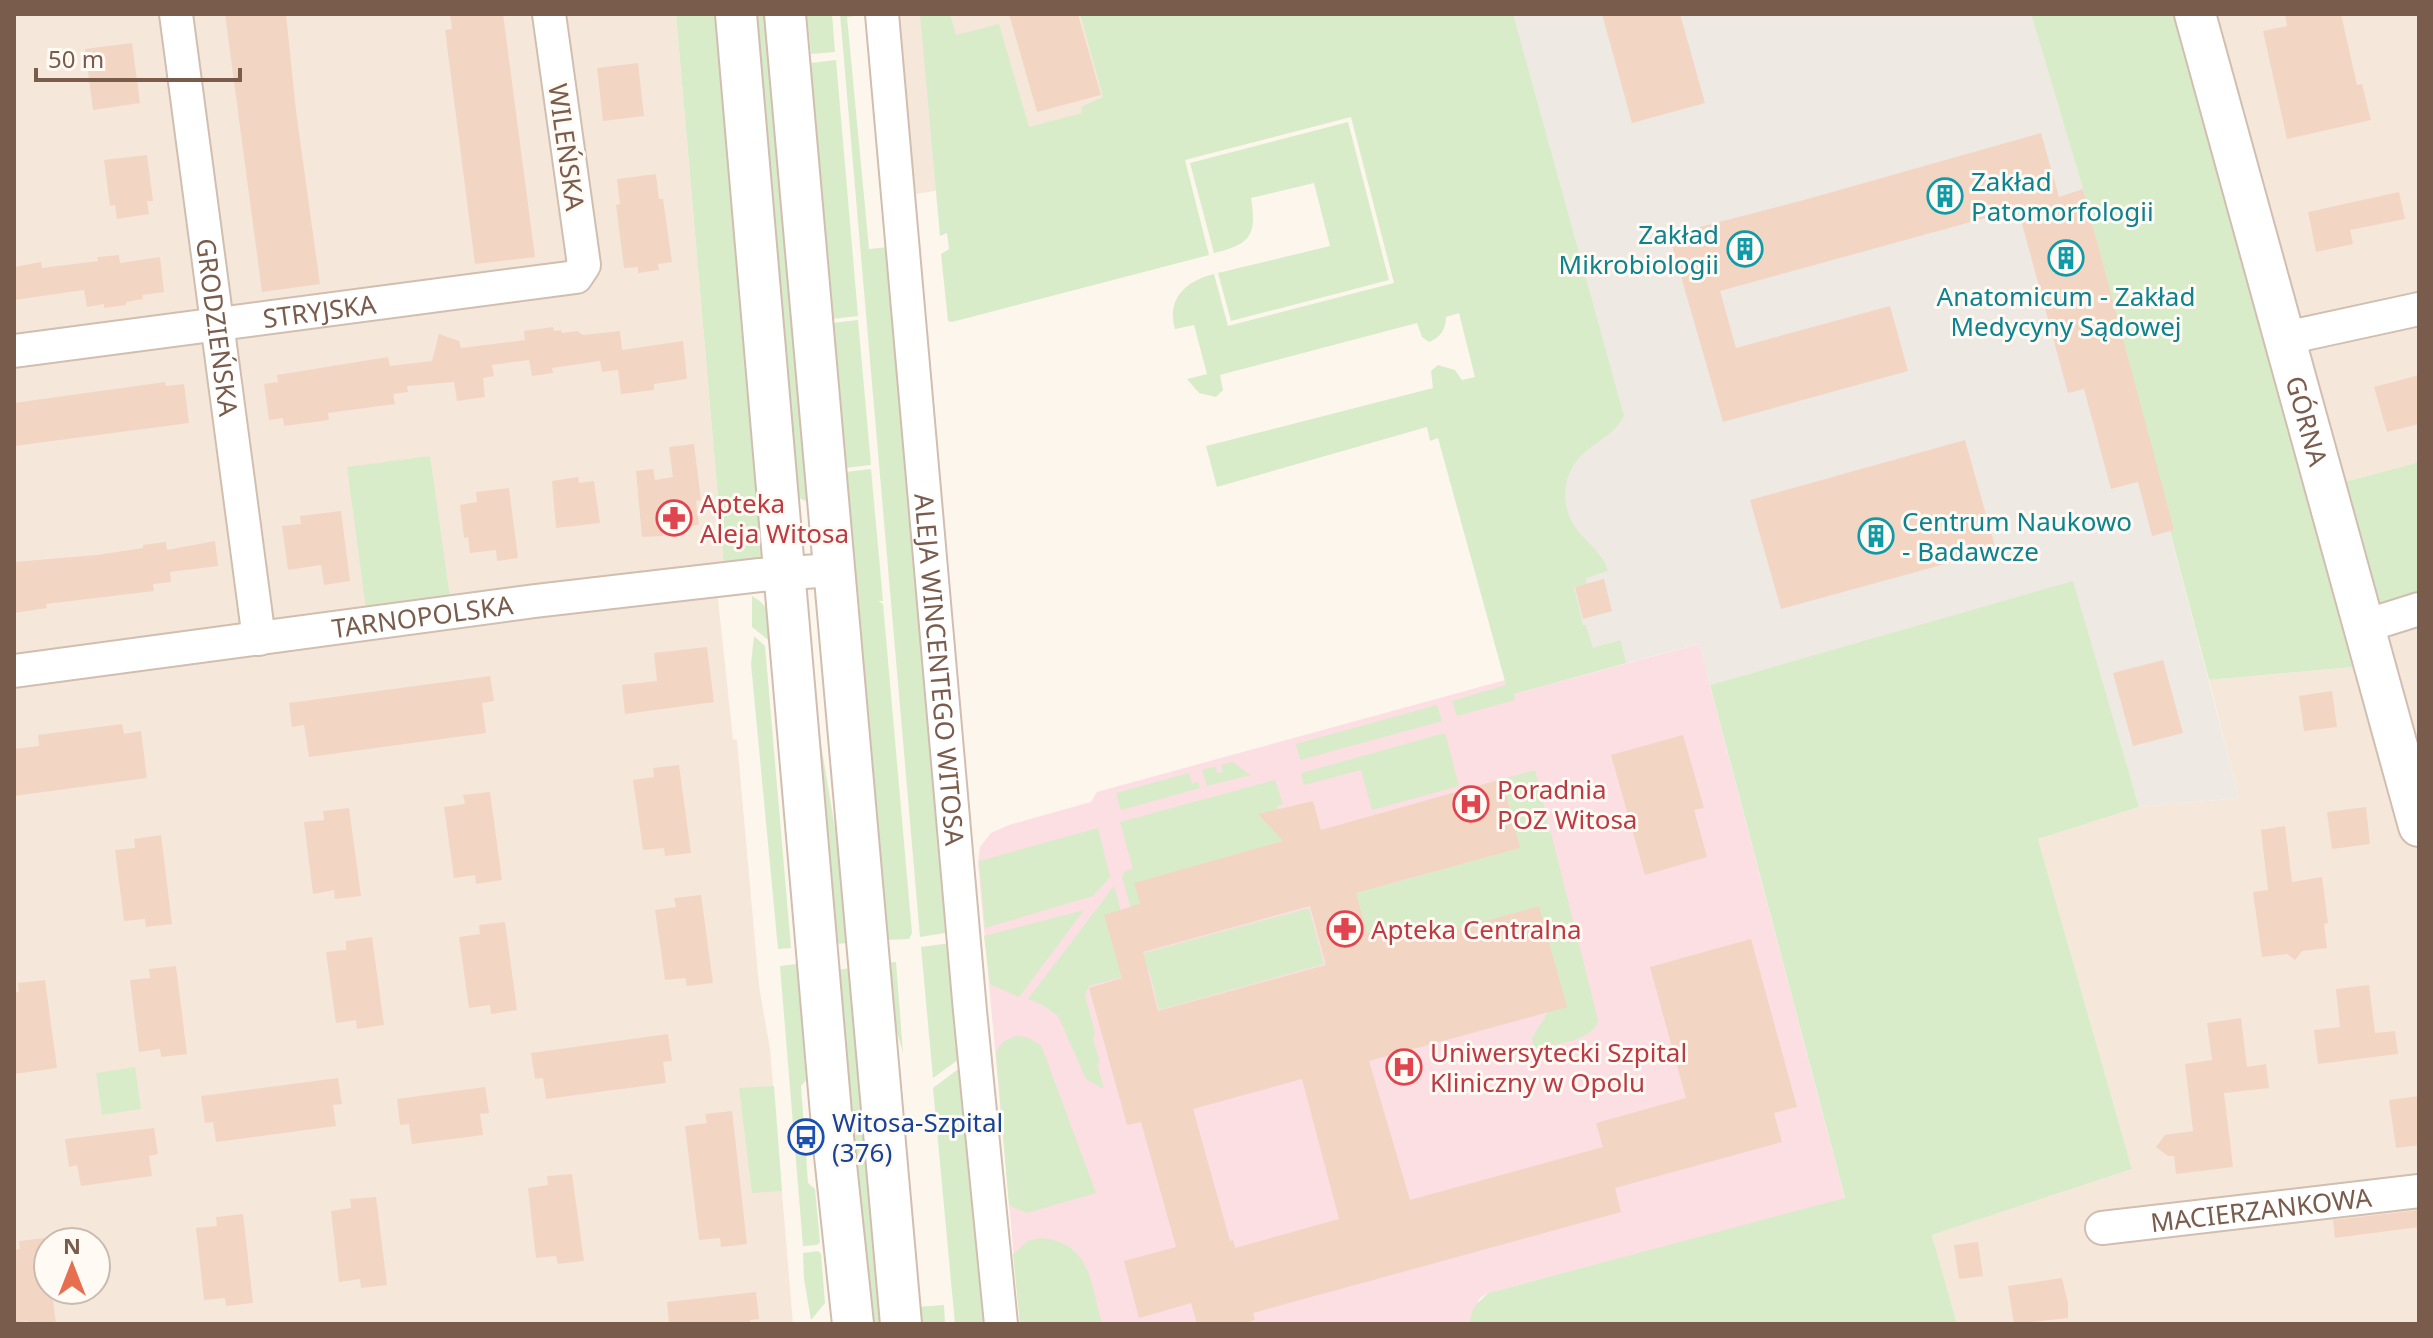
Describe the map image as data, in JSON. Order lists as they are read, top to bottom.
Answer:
{
  "streets": {
    "street": [
      "WILEŃSKA",
      "STRYJSKA",
      "GRODZIEŃSKA",
      "GÓRNA",
      "TARNOPOLSKA",
      "ALEJA WINCENTEGO WITOSA",
      "MACIERZANKOWA"
    ]
  },
  "crossings": [
    ["WILEŃSKA", "STRYJSKA"],
    ["STRYJSKA", "GRODZIEŃSKA"],
    ["GRODZIEŃSKA", "TARNOPOLSKA"]
  ],
  "places": {
    "building": [
      "Zakład Patomorfologii",
      "Zakład Mikrobiologii",
      "Anatomicum - Zakład Medycyny Sądowej",
      "Centrum Naukowo - Badawcze"
    ],
    "pharmacy": ["Apteka Aleja Witosa", "Apteka Centralna"],
    "hospital": ["Poradnia POZ Witosa", "Uniwersytecki Szpital Kliniczny w Opolu"],
    "bus stop": ["Witosa-Szpital (376)"]
  },
  "scale_bar": "50 m",
  "north": "top"
}
